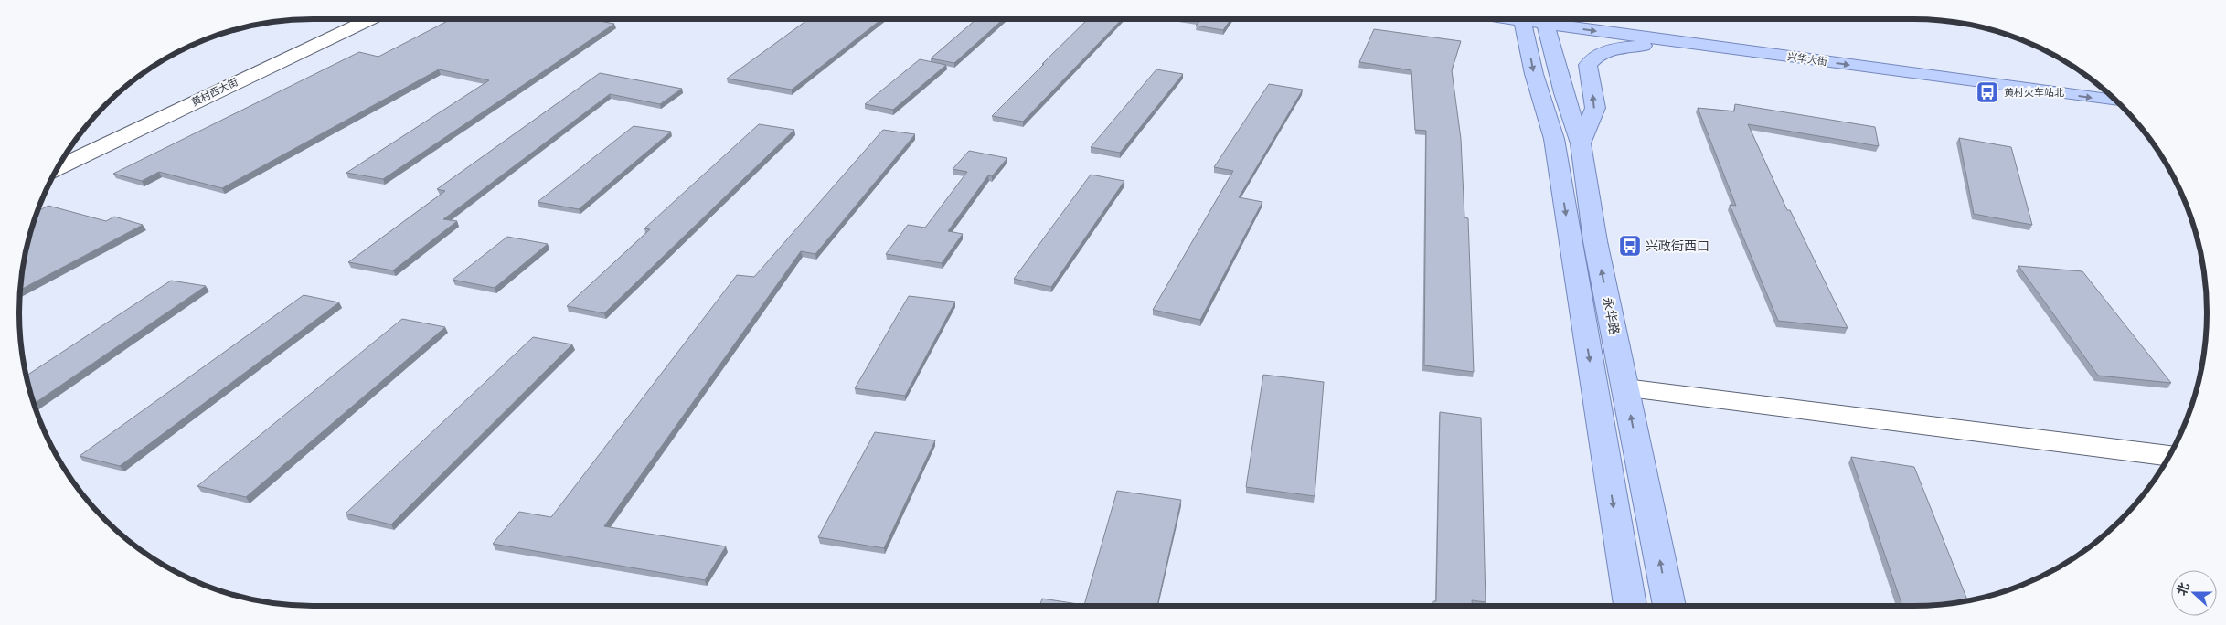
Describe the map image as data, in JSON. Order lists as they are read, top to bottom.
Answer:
{
  "streets": {
    "main road": ["兴华大街", "永华路"],
    "street": ["黄村西大街"]
  },
  "crossings": [
    ["兴华大街", "永华路"]
  ],
  "places": {
    "bus stop": ["黄村火车站北", "兴政街西口"]
  },
  "north": "left"
}
